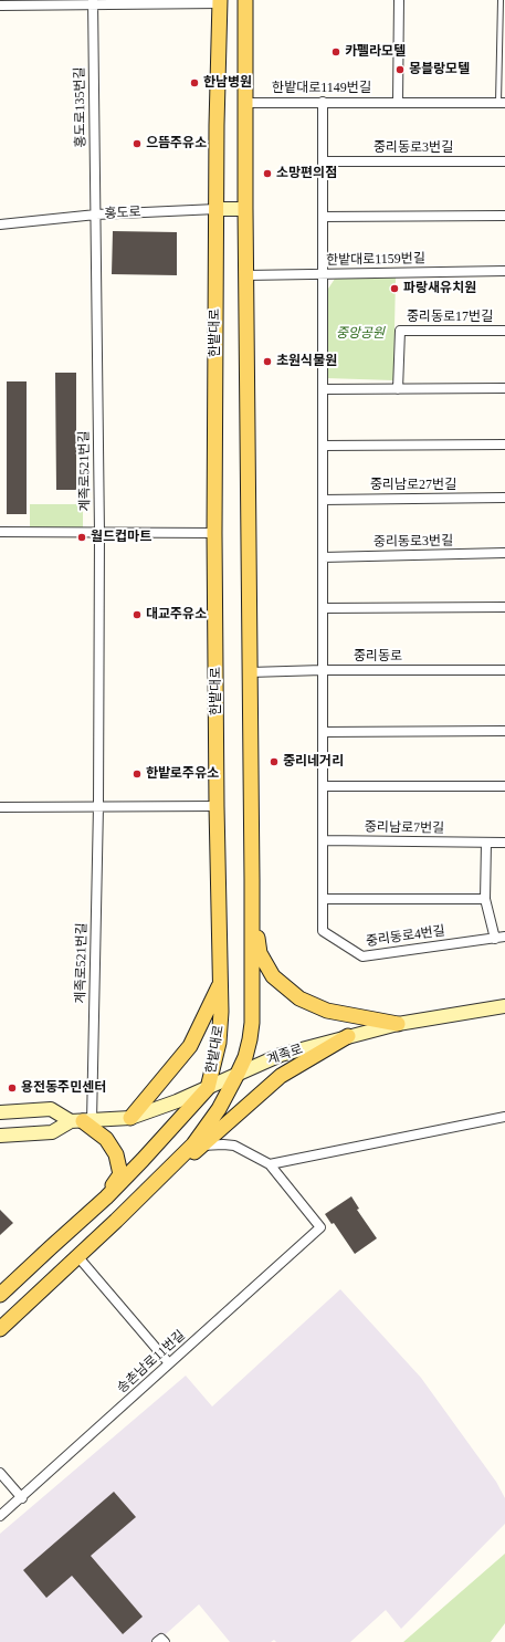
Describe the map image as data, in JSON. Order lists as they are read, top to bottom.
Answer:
{
  "streets": {
    "main road": ["홍도로", "한밭대로", "계족로"],
    "street": [
      "한밭대로1149번길",
      "홍도로135번길",
      "중리동로3번길",
      "한밭대로1159번길",
      "중리동로17번길",
      "계족로521번길",
      "중리남로27번길",
      "중리동로",
      "중리남로7번길",
      "중리동로4번길",
      "송촌남로11번길"
    ]
  },
  "crossings": [
    ["한밭대로1149번길", "한밭대로"],
    ["홍도로135번길", "홍도로"],
    ["홍도로135번길", "계족로521번길"],
    ["홍도로", "한밭대로"],
    ["홍도로", "계족로521번길"],
    ["한밭대로1159번길", "한밭대로"],
    ["한밭대로", "중리동로"],
    ["한밭대로", "계족로"],
    ["계족로521번길", "계족로"],
    ["중리동로", "중리동로4번길"],
    ["중리남로7번길", "중리동로4번길"]
  ],
  "parks": ["중앙공원"],
  "places": [
    "카펠라모텔",
    "몽블랑모텔",
    "한남병원",
    "으뜸주유소",
    "소망편의점",
    "파랑새유치원",
    "초원식물원",
    "월드컵마트",
    "대교주유소",
    "중리네거리",
    "한밭로주유소",
    "용전동주민센터"
  ]
}
